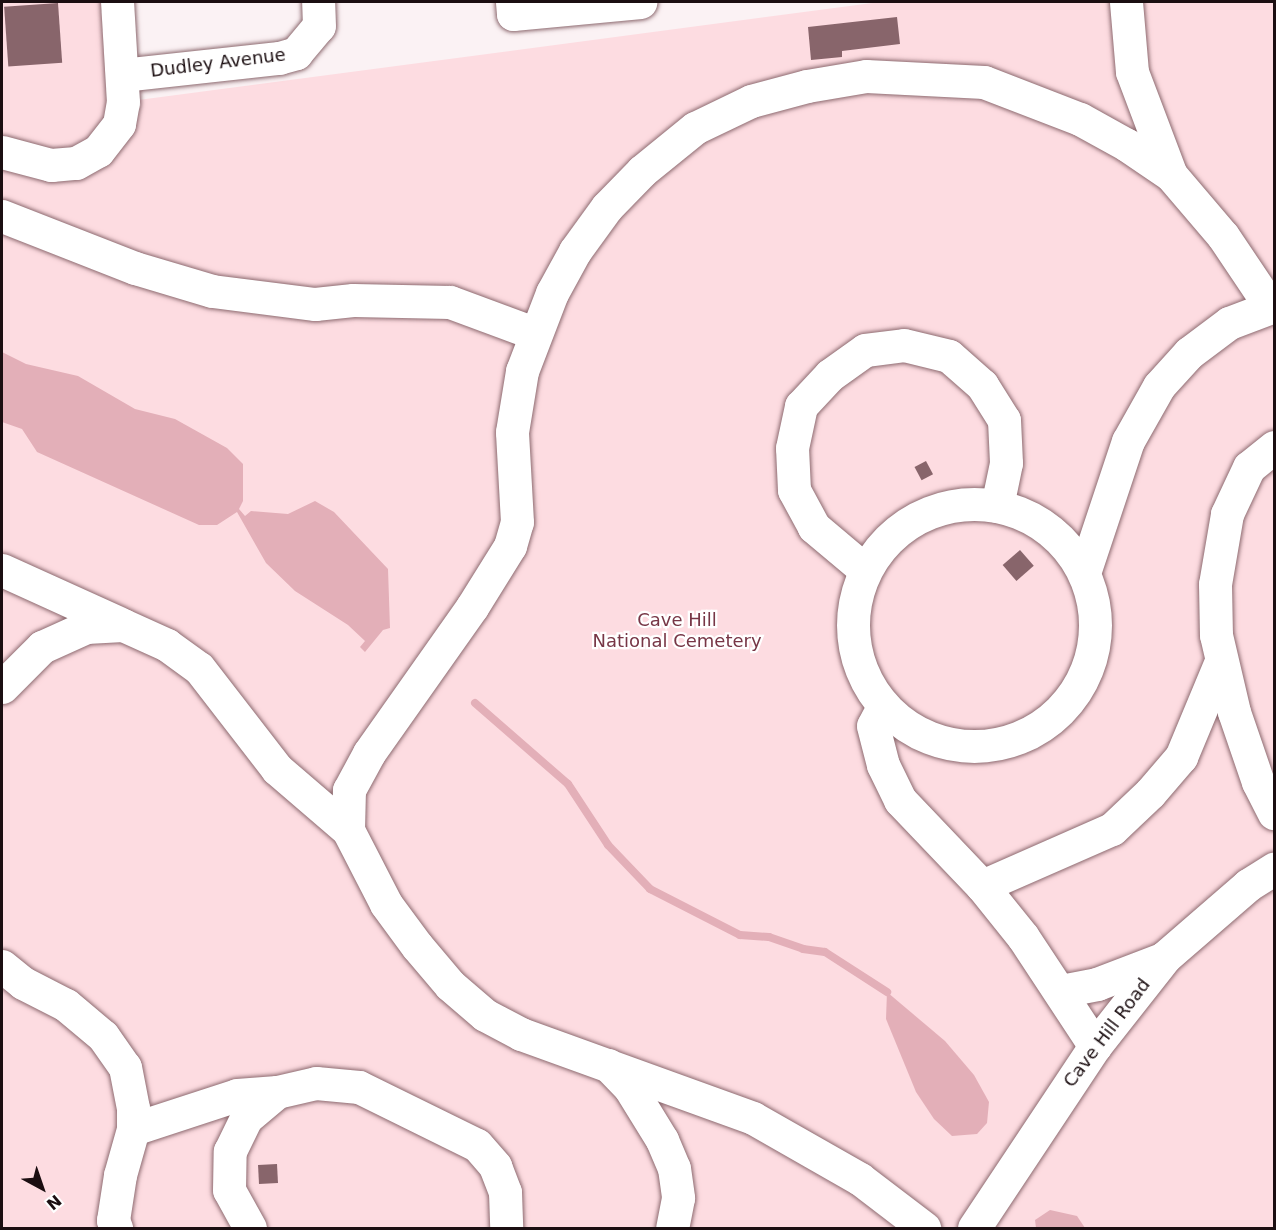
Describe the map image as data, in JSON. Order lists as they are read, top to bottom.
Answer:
{
  "streets": {
    "street": ["Dudley Avenue", "Cave Hill Road"]
  },
  "parks": ["Cave Hill National Cemetery"],
  "north": "bottom right"
}
